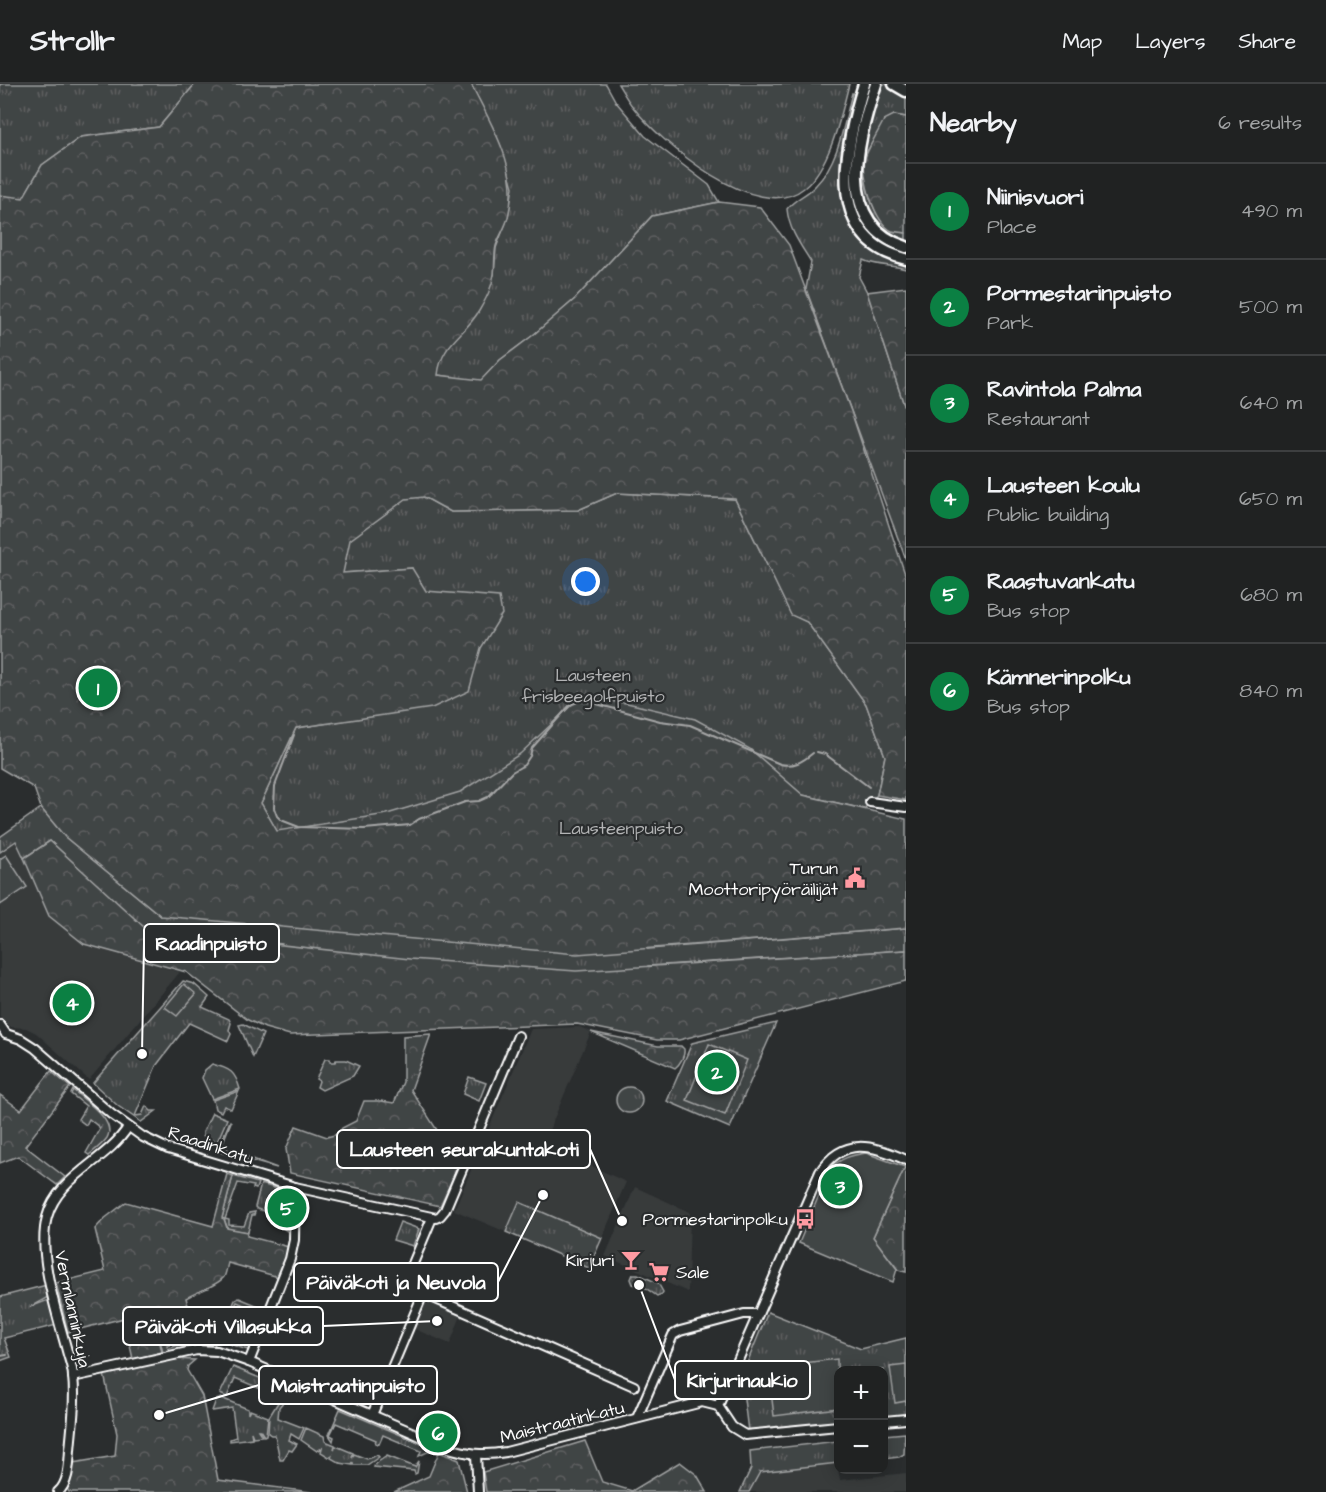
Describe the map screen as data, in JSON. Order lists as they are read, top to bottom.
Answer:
{
  "streets": {
    "street": ["Raadinkatu", "Vermlanninkuja", "Maistraatinkatu"]
  },
  "crossings": [
    ["Raadinkatu", "Vermlanninkuja"],
    ["Vermlanninkuja", "Maistraatinkatu"]
  ],
  "parks": ["Lausteen frisbeegolfpuisto", "Lausteenpuisto"],
  "places": {
    "public building": ["Turun Moottoripyöräilijät"],
    "other": [
      "Raadinpuisto",
      "Päiväkoti ja Neuvola",
      "Lausteen seurakuntakoti",
      "Kirjurinaukio",
      "Päiväkoti Villasukka",
      "Maistraatinpuisto"
    ],
    "bus stop": ["Pormestarinpolku"],
    "bar": ["Kirjuri"],
    "supermarket": ["Sale"]
  },
  "page": {
    "header": "Strollr",
    "nav": ["Map", "Layers", "Share"],
    "heading": ["Nearby", "6 results"],
    "list": [
      {
        "mark": "1",
        "name": "Niinisvuori",
        "note": "Place",
        "value": "490 m"
      },
      {
        "mark": "2",
        "name": "Pormestarinpuisto",
        "note": "Park",
        "value": "500 m"
      },
      {
        "mark": "3",
        "name": "Ravintola Palma",
        "note": "Restaurant",
        "value": "640 m"
      },
      {
        "mark": "4",
        "name": "Lausteen koulu",
        "note": "Public building",
        "value": "650 m"
      },
      {
        "mark": "5",
        "name": "Raastuvankatu",
        "note": "Bus stop",
        "value": "680 m"
      },
      {
        "mark": "6",
        "name": "Kämnerinpolku",
        "note": "Bus stop",
        "value": "840 m"
      }
    ],
    "pins": [
      "1",
      "4",
      "2",
      "3",
      "5",
      "6"
    ],
    "map_buttons": ["+", "−"]
  }
}
